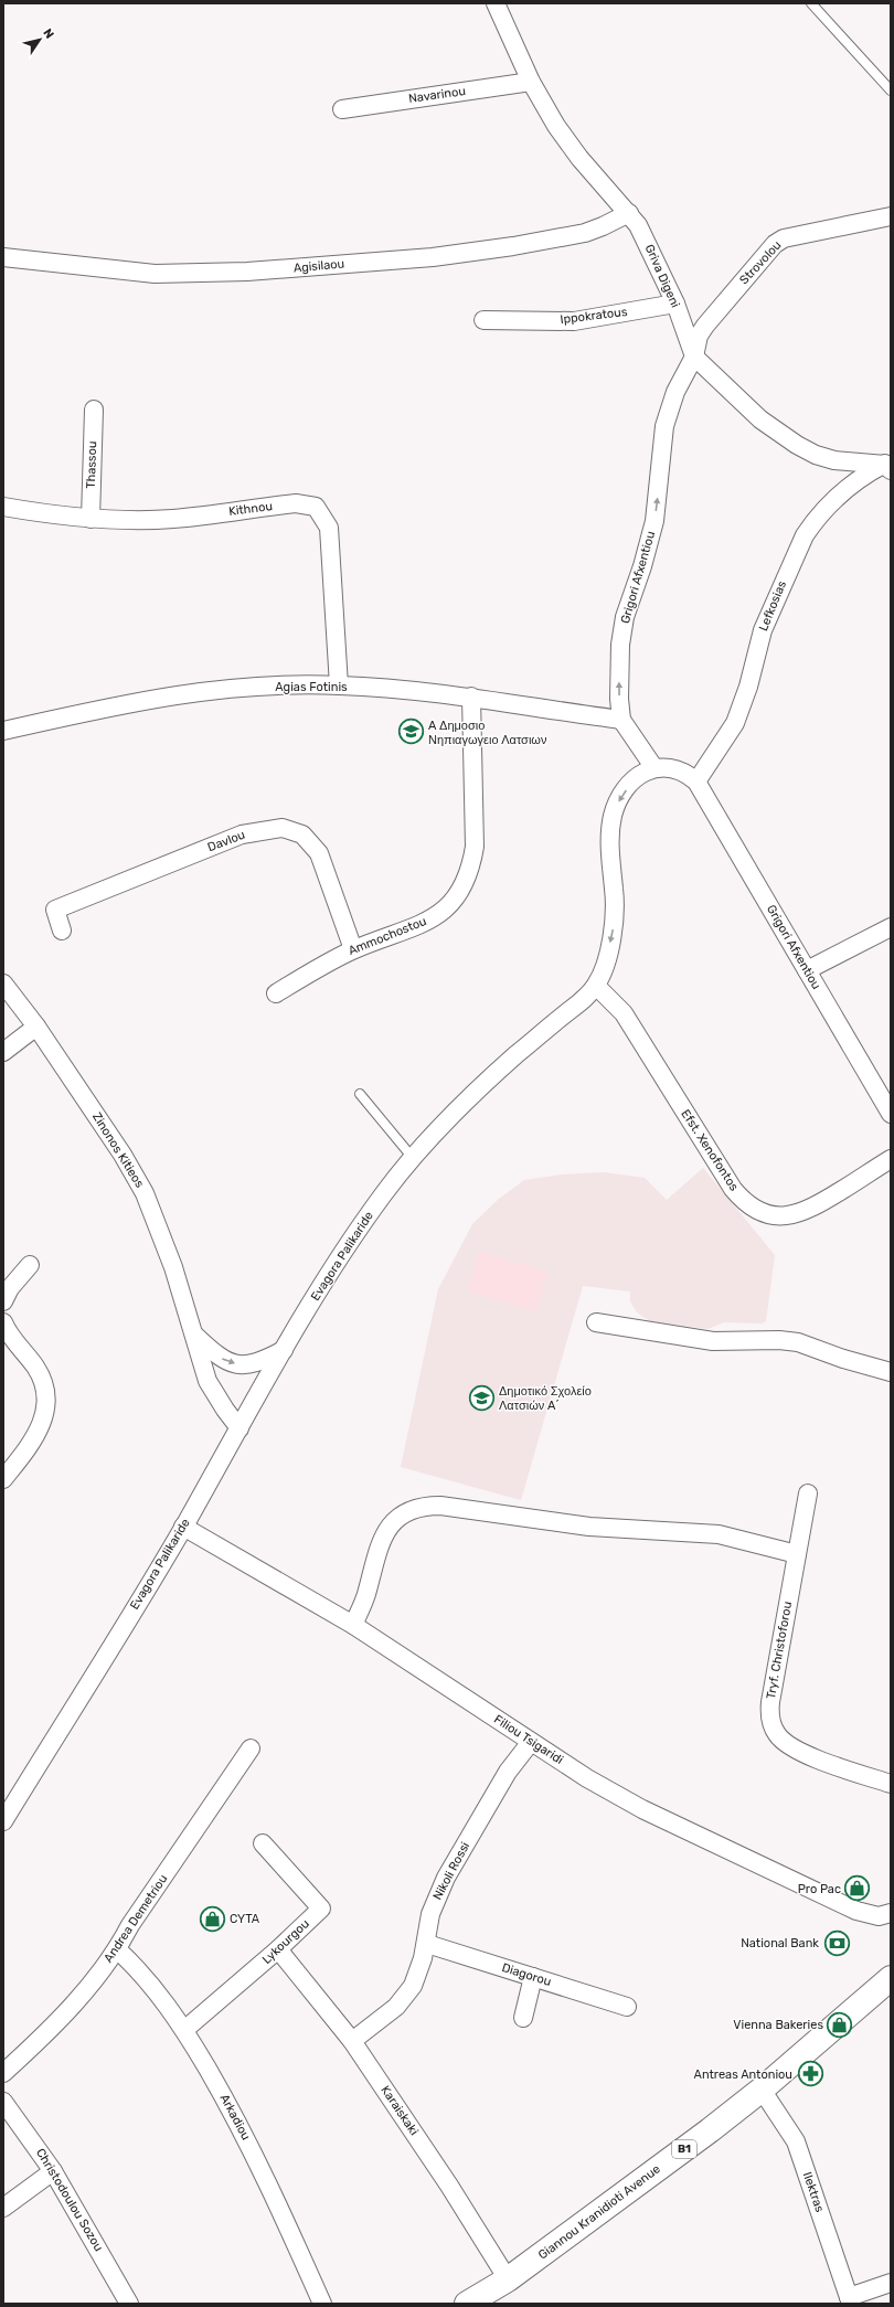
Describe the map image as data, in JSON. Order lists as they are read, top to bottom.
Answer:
{
  "streets": {
    "main road": ["B1", "Giannou Kranidioti Avenue"],
    "street": [
      "Navarinou",
      "Strovolou",
      "Agisilaou",
      "Griva Digeni",
      "Ippokratous",
      "Thassou",
      "Kithnou",
      "Grigori Afxentiou",
      "Lefkosias",
      "Agias Fotinis",
      "Davlou",
      "Ammochostou",
      "Zinonos Kitieos",
      "Efst. Xenofontos",
      "Evagora Palikaride",
      "Tryf. Christoforou",
      "Filiou Tsigaridi",
      "Nikoli Rossi",
      "Andrea Demetriou",
      "Lykourgou",
      "Diagorou",
      "Karaiskaki",
      "Arkadiou",
      "Ilektras",
      "Christodoulou Sozou"
    ]
  },
  "crossings": [
    ["Navarinou", "Griva Digeni"],
    ["Strovolou", "Griva Digeni"],
    ["Strovolou", "Grigori Afxentiou"],
    ["Agisilaou", "Griva Digeni"],
    ["Griva Digeni", "Ippokratous"],
    ["Griva Digeni", "Grigori Afxentiou"],
    ["Griva Digeni", "Lefkosias"],
    ["Thassou", "Kithnou"],
    ["Kithnou", "Agias Fotinis"],
    ["Grigori Afxentiou", "Lefkosias"],
    ["Grigori Afxentiou", "Agias Fotinis"],
    ["Agias Fotinis", "Ammochostou"],
    ["Davlou", "Ammochostou"],
    ["Zinonos Kitieos", "Evagora Palikaride"],
    ["Efst. Xenofontos", "Evagora Palikaride"],
    ["Evagora Palikaride", "Filiou Tsigaridi"],
    ["Filiou Tsigaridi", "Nikoli Rossi"],
    ["Nikoli Rossi", "Diagorou"],
    ["Nikoli Rossi", "Karaiskaki"],
    ["Andrea Demetriou", "Arkadiou"],
    ["Lykourgou", "Karaiskaki"],
    ["Lykourgou", "Arkadiou"],
    ["Karaiskaki", "Giannou Kranidioti Avenue"],
    ["Ilektras", "Giannou Kranidioti Avenue"]
  ],
  "one_way": ["Grigori Afxentiou"],
  "places": {
    "school or university": ["Α Δημοσιο Νηπιαγωγειο Λατσιων", "Δημοτικό Σχολείο Λατσιών Α΄"],
    "shop": ["Pro Pac", "CYTA", "Vienna Bakeries"],
    "bank": ["National Bank"],
    "pharmacy": ["Antreas Antoniou"]
  },
  "north": "top right"
}
